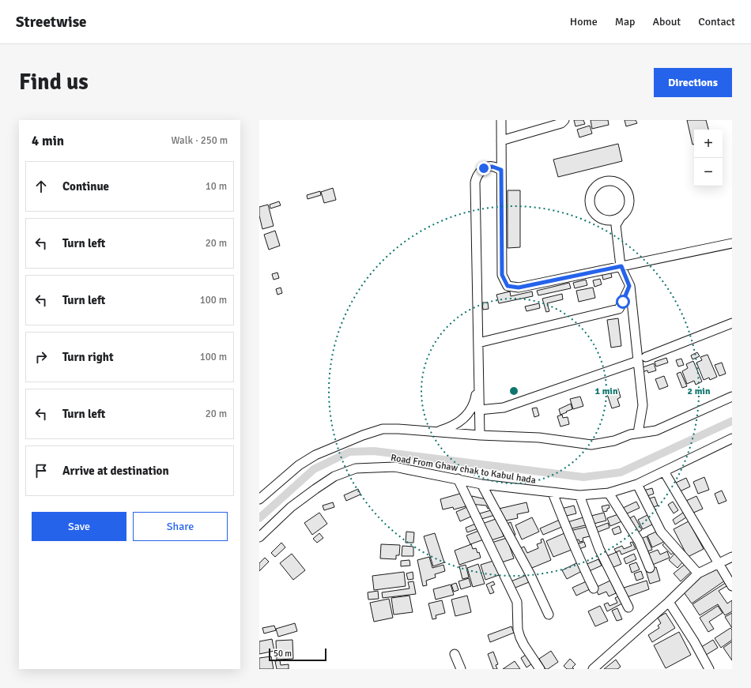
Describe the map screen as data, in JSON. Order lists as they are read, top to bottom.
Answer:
{
  "streets": {
    "street": ["Road From Ghaw chak to Kabul hada"]
  },
  "scale_bar": "50 m",
  "page": {
    "header": "Streetwise",
    "nav": [
      "Home",
      "Map",
      "About",
      "Contact"
    ],
    "buttons": [
      "Directions",
      ["Save", "Share"]
    ],
    "title": "Find us",
    "heading": ["4 min", "Walk · 250 m"],
    "map_buttons": ["+", "−"],
    "list": [
      ["Continue", "10 m"],
      ["Turn left", "20 m"],
      ["Turn left", "100 m"],
      ["Turn right", "100 m"],
      ["Turn left", "20 m"],
      "Arrive at destination"
    ],
    "scale": "50 m"
  },
  "rings": ["1 min", "2 min"]
}
